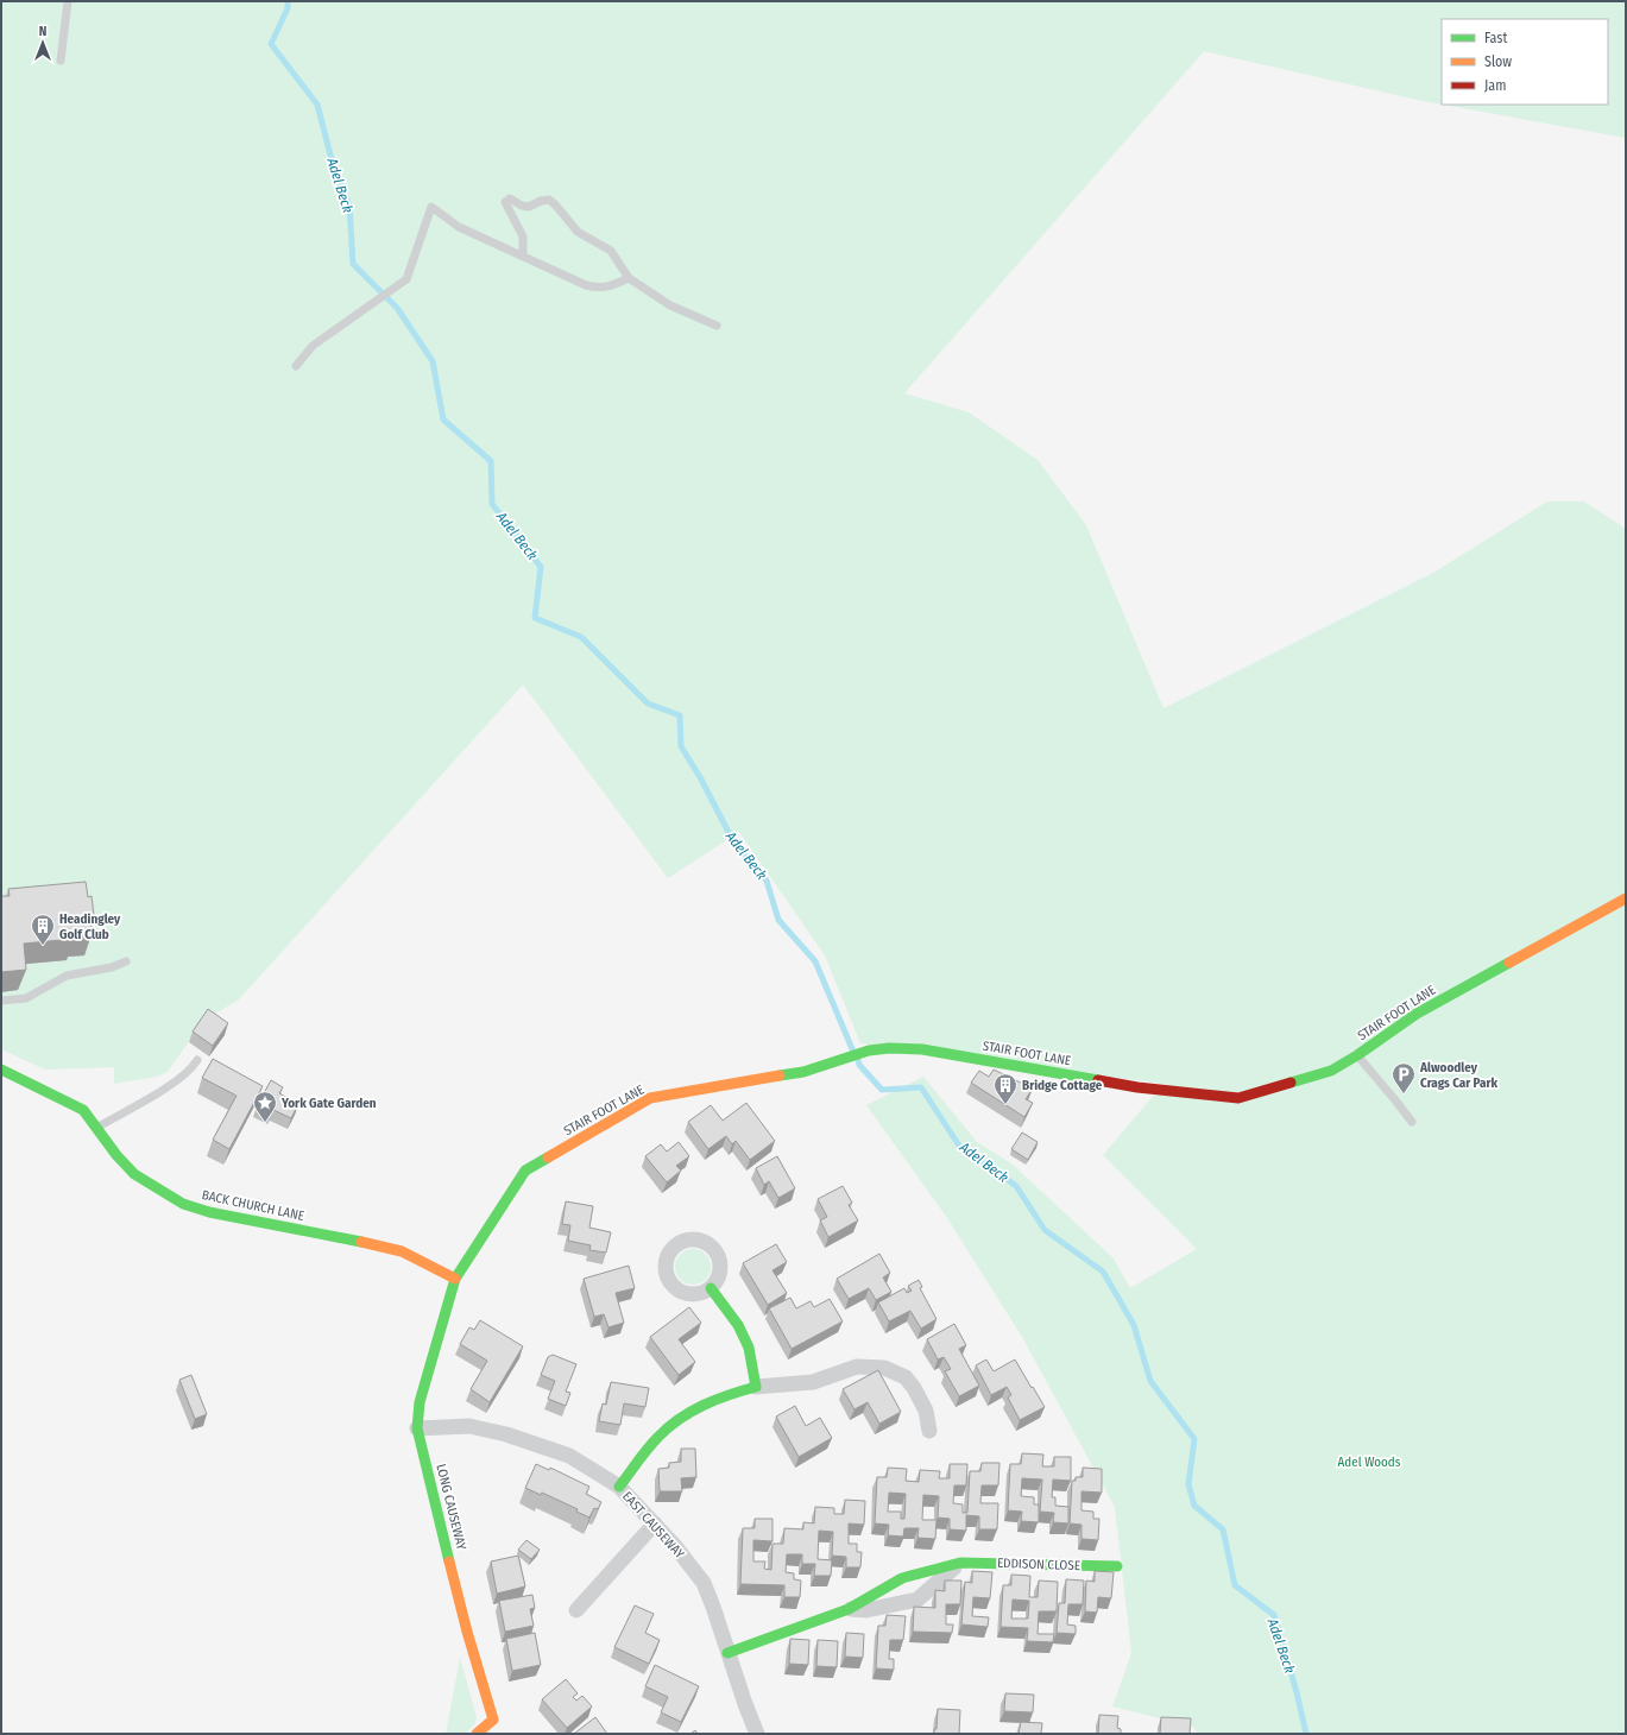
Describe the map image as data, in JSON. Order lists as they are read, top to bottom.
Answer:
{
  "streets": {
    "street": [
      "STAIR FOOT LANE",
      "BACK CHURCH LANE",
      "LONG CAUSEWAY",
      "EAST CAUSEWAY",
      "EDDISON CLOSE"
    ]
  },
  "crossings": [
    ["STAIR FOOT LANE", "BACK CHURCH LANE"],
    ["STAIR FOOT LANE", "LONG CAUSEWAY"],
    ["BACK CHURCH LANE", "LONG CAUSEWAY"],
    ["LONG CAUSEWAY", "EAST CAUSEWAY"],
    ["EAST CAUSEWAY", "EDDISON CLOSE"]
  ],
  "water": ["Adel Beck"],
  "parks": ["Adel Woods"],
  "places": {
    "building": ["Headingley Golf Club", "Bridge Cottage"],
    "parking": ["Alwoodley Crags Car Park"],
    "place": ["York Gate Garden"]
  },
  "legend": ["Fast", "Slow", "Jam"],
  "north": "top"
}
